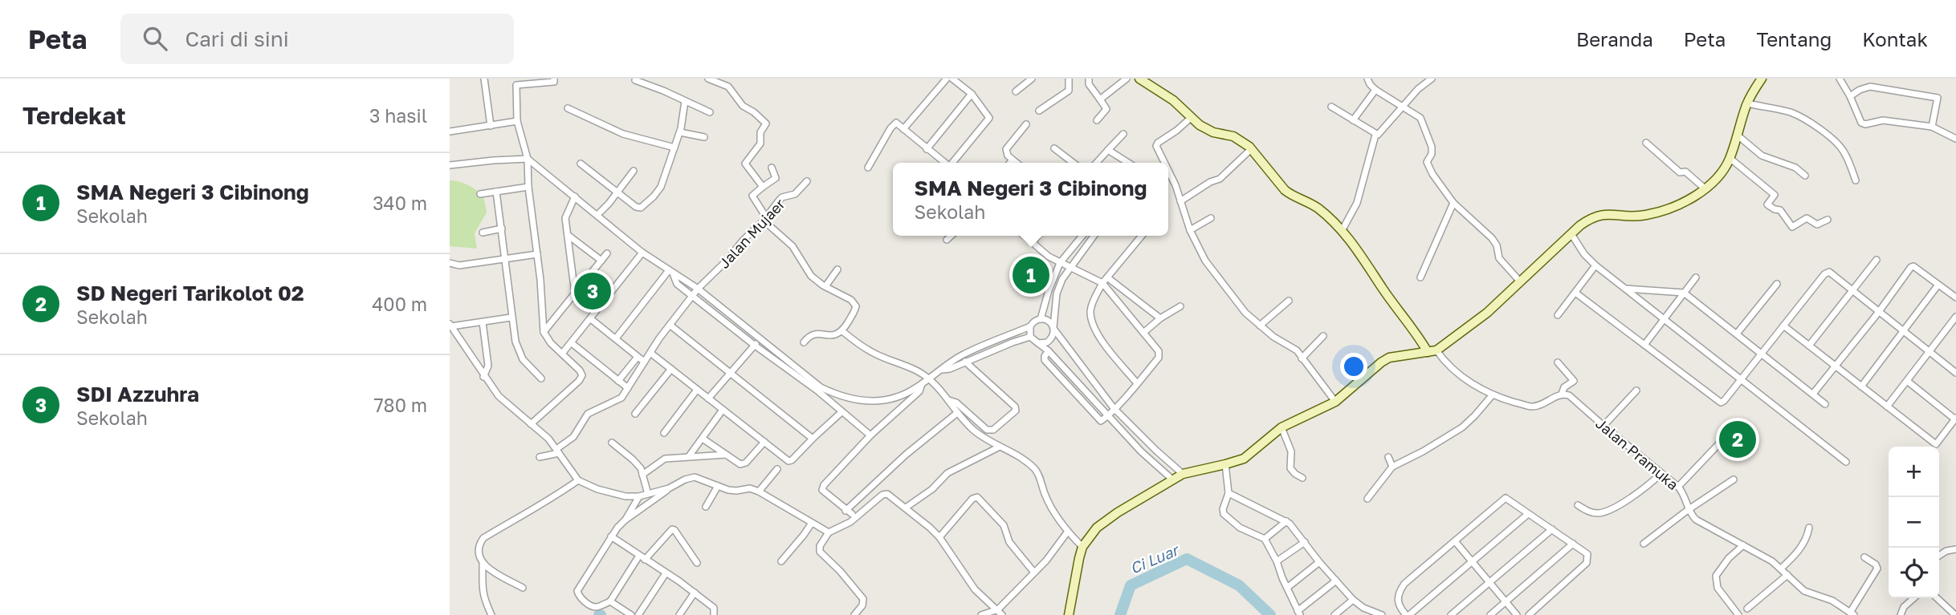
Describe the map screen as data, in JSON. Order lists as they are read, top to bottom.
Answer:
{
  "streets": {
    "street": ["Jalan Mujaer", "Jalan Pramuka"]
  },
  "water": ["Ci Luar"],
  "page": {
    "header": "Peta",
    "search": "Cari di sini",
    "nav": [
      "Beranda",
      "Peta",
      "Tentang",
      "Kontak"
    ],
    "heading": ["Terdekat", "3 hasil"],
    "list": [
      {
        "mark": "1",
        "name": "SMA Negeri 3 Cibinong",
        "note": "Sekolah",
        "value": "340 m"
      },
      {
        "mark": "2",
        "name": "SD Negeri Tarikolot 02",
        "note": "Sekolah",
        "value": "400 m"
      },
      {
        "mark": "3",
        "name": "SDI Azzuhra",
        "note": "Sekolah",
        "value": "780 m"
      }
    ],
    "popup": ["SMA Negeri 3 Cibinong", "Sekolah"],
    "pins": ["1", "3", "2"],
    "map_buttons": ["+", "−"]
  }
}
